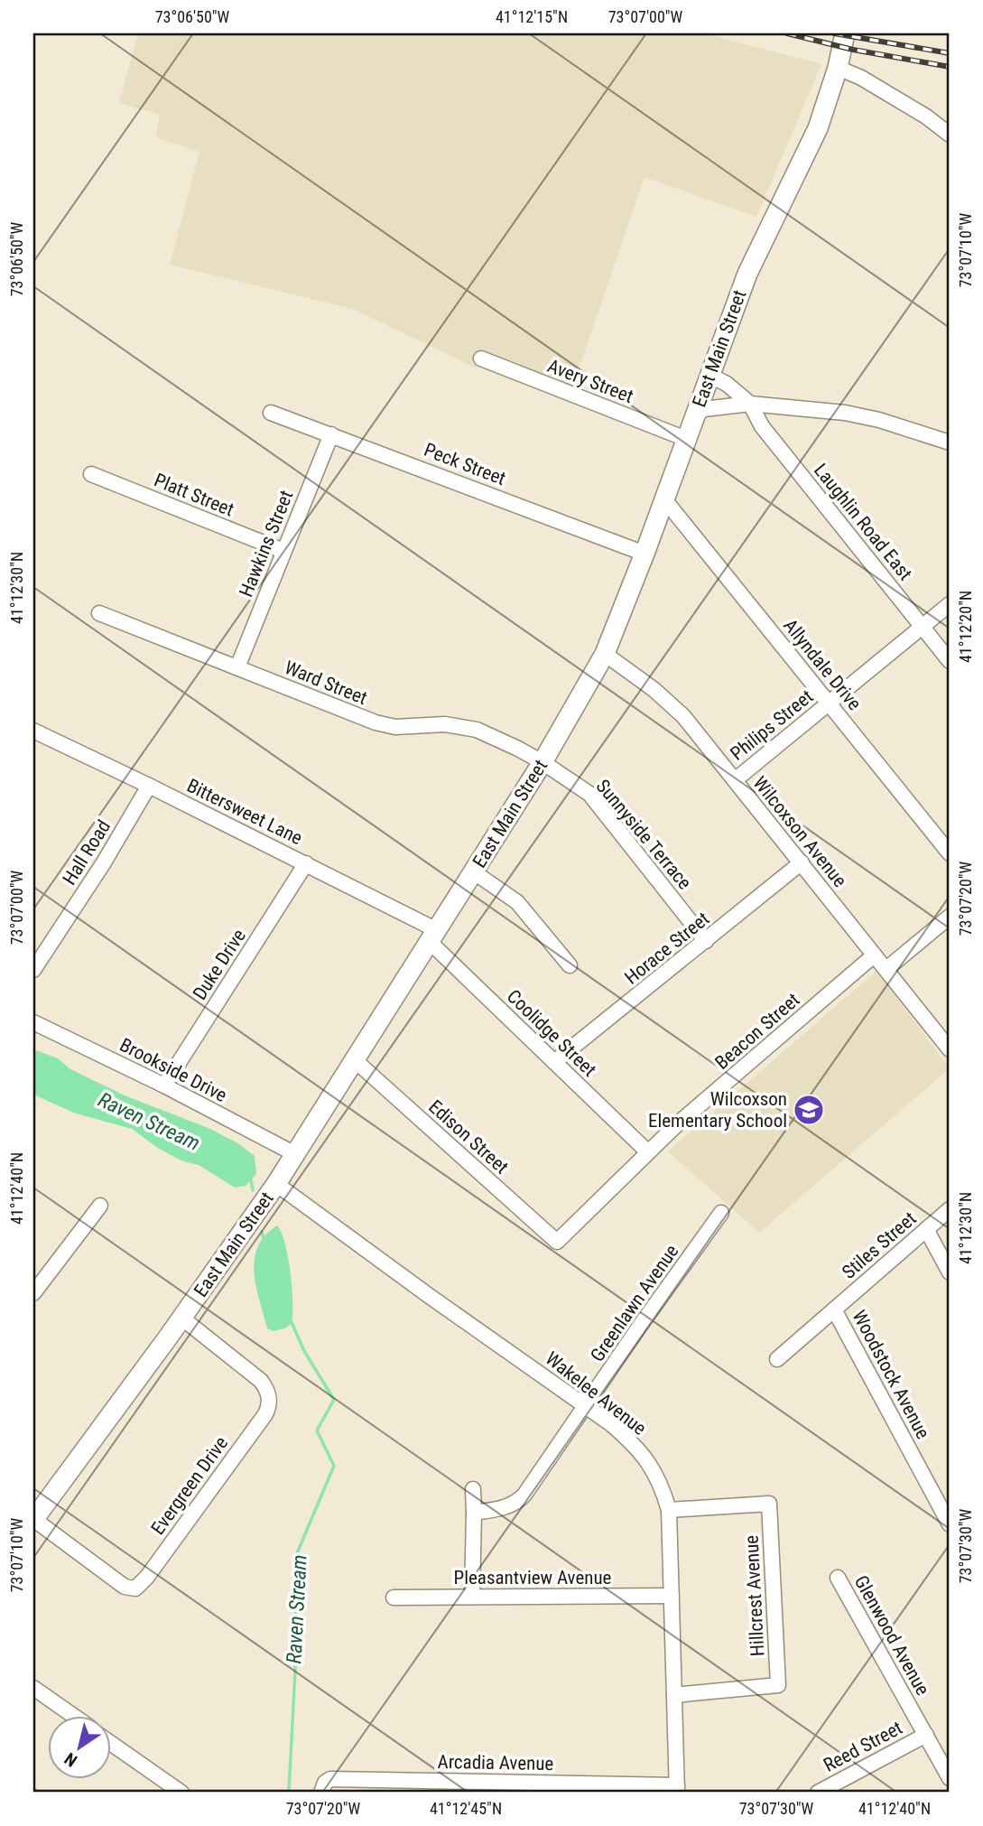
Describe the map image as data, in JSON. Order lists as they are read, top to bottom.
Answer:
{
  "streets": {
    "main road": ["East Main Street"],
    "street": [
      "Avery Street",
      "Peck Street",
      "Platt Street",
      "Laughlin Road East",
      "Hawkins Street",
      "Allyndale Drive",
      "Ward Street",
      "Philips Street",
      "Bittersweet Lane",
      "Wilcoxson Avenue",
      "Sunnyside Terrace",
      "Hall Road",
      "Horace Street",
      "Duke Drive",
      "Beacon Street",
      "Coolidge Street",
      "Brookside Drive",
      "Edison Street",
      "Stiles Street",
      "Greenlawn Avenue",
      "Woodstock Avenue",
      "Wakelee Avenue",
      "Evergreen Drive",
      "Pleasantview Avenue",
      "Hillcrest Avenue",
      "Glenwood Avenue",
      "Reed Street",
      "Arcadia Avenue"
    ]
  },
  "crossings": [
    ["East Main Street", "Avery Street"],
    ["East Main Street", "Peck Street"],
    ["East Main Street", "Allyndale Drive"],
    ["East Main Street", "Ward Street"],
    ["East Main Street", "Bittersweet Lane"],
    ["East Main Street", "Wilcoxson Avenue"],
    ["East Main Street", "Sunnyside Terrace"],
    ["East Main Street", "Coolidge Street"],
    ["East Main Street", "Brookside Drive"],
    ["East Main Street", "Edison Street"],
    ["East Main Street", "Wakelee Avenue"],
    ["East Main Street", "Evergreen Drive"],
    ["Peck Street", "Hawkins Street"],
    ["Platt Street", "Hawkins Street"],
    ["Laughlin Road East", "Philips Street"],
    ["Hawkins Street", "Ward Street"],
    ["Allyndale Drive", "Philips Street"],
    ["Ward Street", "Sunnyside Terrace"],
    ["Philips Street", "Wilcoxson Avenue"],
    ["Bittersweet Lane", "Hall Road"],
    ["Bittersweet Lane", "Duke Drive"],
    ["Bittersweet Lane", "Coolidge Street"],
    ["Wilcoxson Avenue", "Horace Street"],
    ["Wilcoxson Avenue", "Beacon Street"],
    ["Sunnyside Terrace", "Horace Street"],
    ["Horace Street", "Coolidge Street"],
    ["Duke Drive", "Brookside Drive"],
    ["Beacon Street", "Coolidge Street"],
    ["Beacon Street", "Edison Street"],
    ["Stiles Street", "Woodstock Avenue"],
    ["Greenlawn Avenue", "Wakelee Avenue"],
    ["Wakelee Avenue", "Pleasantview Avenue"],
    ["Wakelee Avenue", "Hillcrest Avenue"],
    ["Wakelee Avenue", "Arcadia Avenue"],
    ["Glenwood Avenue", "Reed Street"]
  ],
  "water": ["Raven Stream"],
  "places": {
    "school or university": ["Wilcoxson Elementary School"]
  },
  "north": "bottom left",
  "coordinates": [
    "73°06'50\"W",
    "41°12'15\"N",
    "73°07'00\"W",
    "73°07'10\"W",
    "41°12'30\"N",
    "41°12'20\"N",
    "73°07'20\"W",
    "41°12'40\"N",
    "73°07'30\"W",
    "41°12'45\"N"
  ]
}
